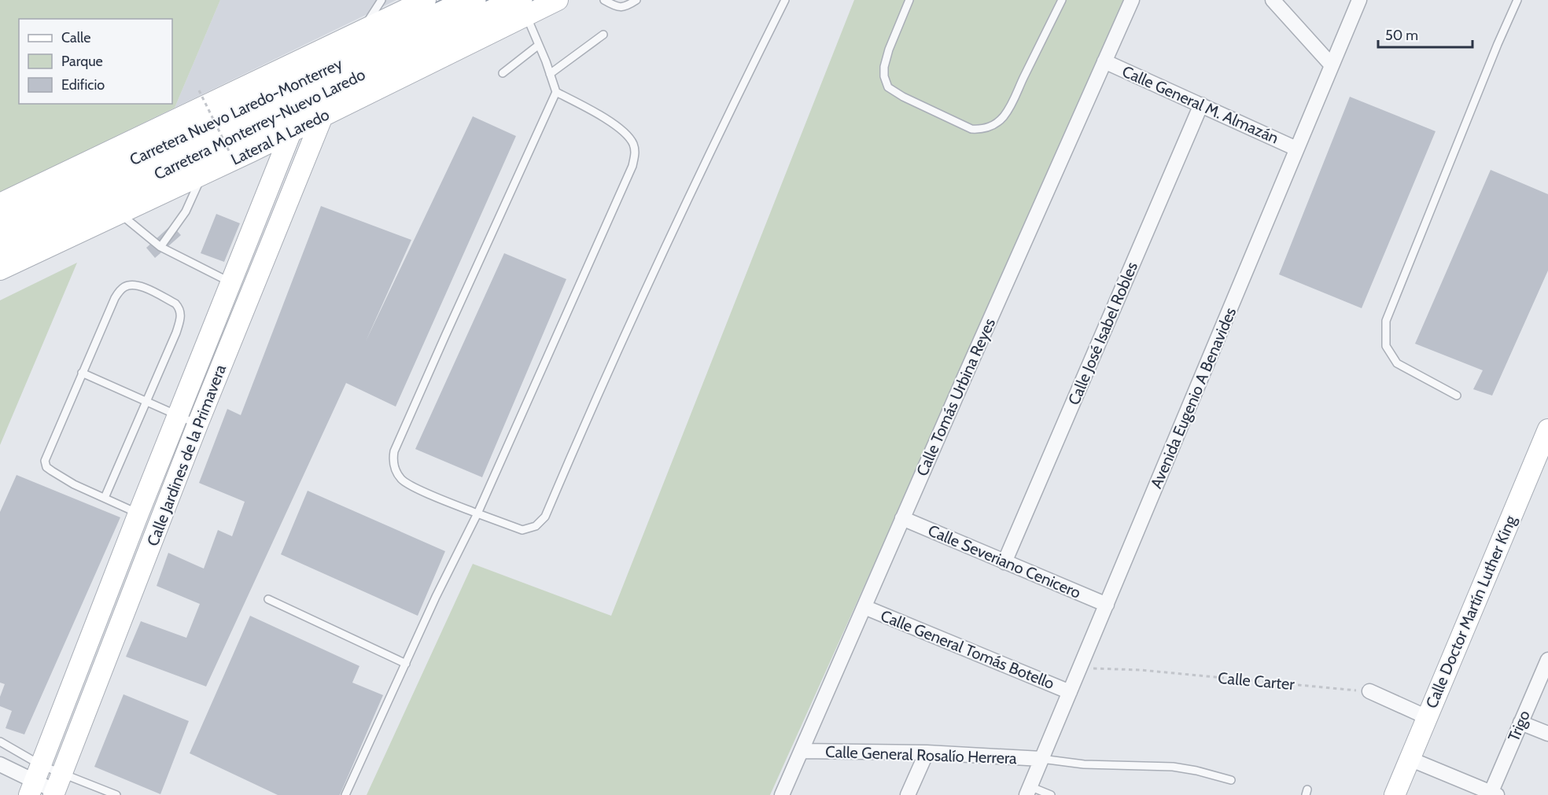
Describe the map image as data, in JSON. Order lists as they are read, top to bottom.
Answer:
{
  "streets": {
    "highway": ["Carretera Nuevo Laredo-Monterrey", "Carretera Monterrey-Nuevo Laredo"],
    "street": [
      "Calle General M. Almazán",
      "Lateral A Laredo",
      "Calle José Isabel Robles",
      "Calle Tomás Urbina Reyes",
      "Avenida Eugenio A Benavides",
      "Calle Jardines de la Primavera",
      "Calle Severiano Cenicero",
      "Calle Doctor Martín Luther King",
      "Calle General Tomás Botello",
      "Trigo",
      "Calle General Rosalío Herrera"
    ],
    "path": ["Calle Carter"]
  },
  "crossings": [
    ["Calle General M. Almazán", "Calle José Isabel Robles"],
    ["Calle General M. Almazán", "Calle Tomás Urbina Reyes"],
    ["Calle General M. Almazán", "Avenida Eugenio A Benavides"],
    ["Carretera Monterrey-Nuevo Laredo", "Lateral A Laredo"],
    ["Lateral A Laredo", "Calle Jardines de la Primavera"],
    ["Calle José Isabel Robles", "Calle Severiano Cenicero"],
    ["Calle Tomás Urbina Reyes", "Calle Severiano Cenicero"],
    ["Calle Tomás Urbina Reyes", "Calle General Tomás Botello"],
    ["Calle Tomás Urbina Reyes", "Calle General Rosalío Herrera"],
    ["Avenida Eugenio A Benavides", "Calle Severiano Cenicero"],
    ["Avenida Eugenio A Benavides", "Calle General Tomás Botello"],
    ["Avenida Eugenio A Benavides", "Calle Carter"],
    ["Avenida Eugenio A Benavides", "Calle General Rosalío Herrera"]
  ],
  "legend": ["Calle", "Parque", "Edificio"],
  "scale_bar": "50 m"
}
